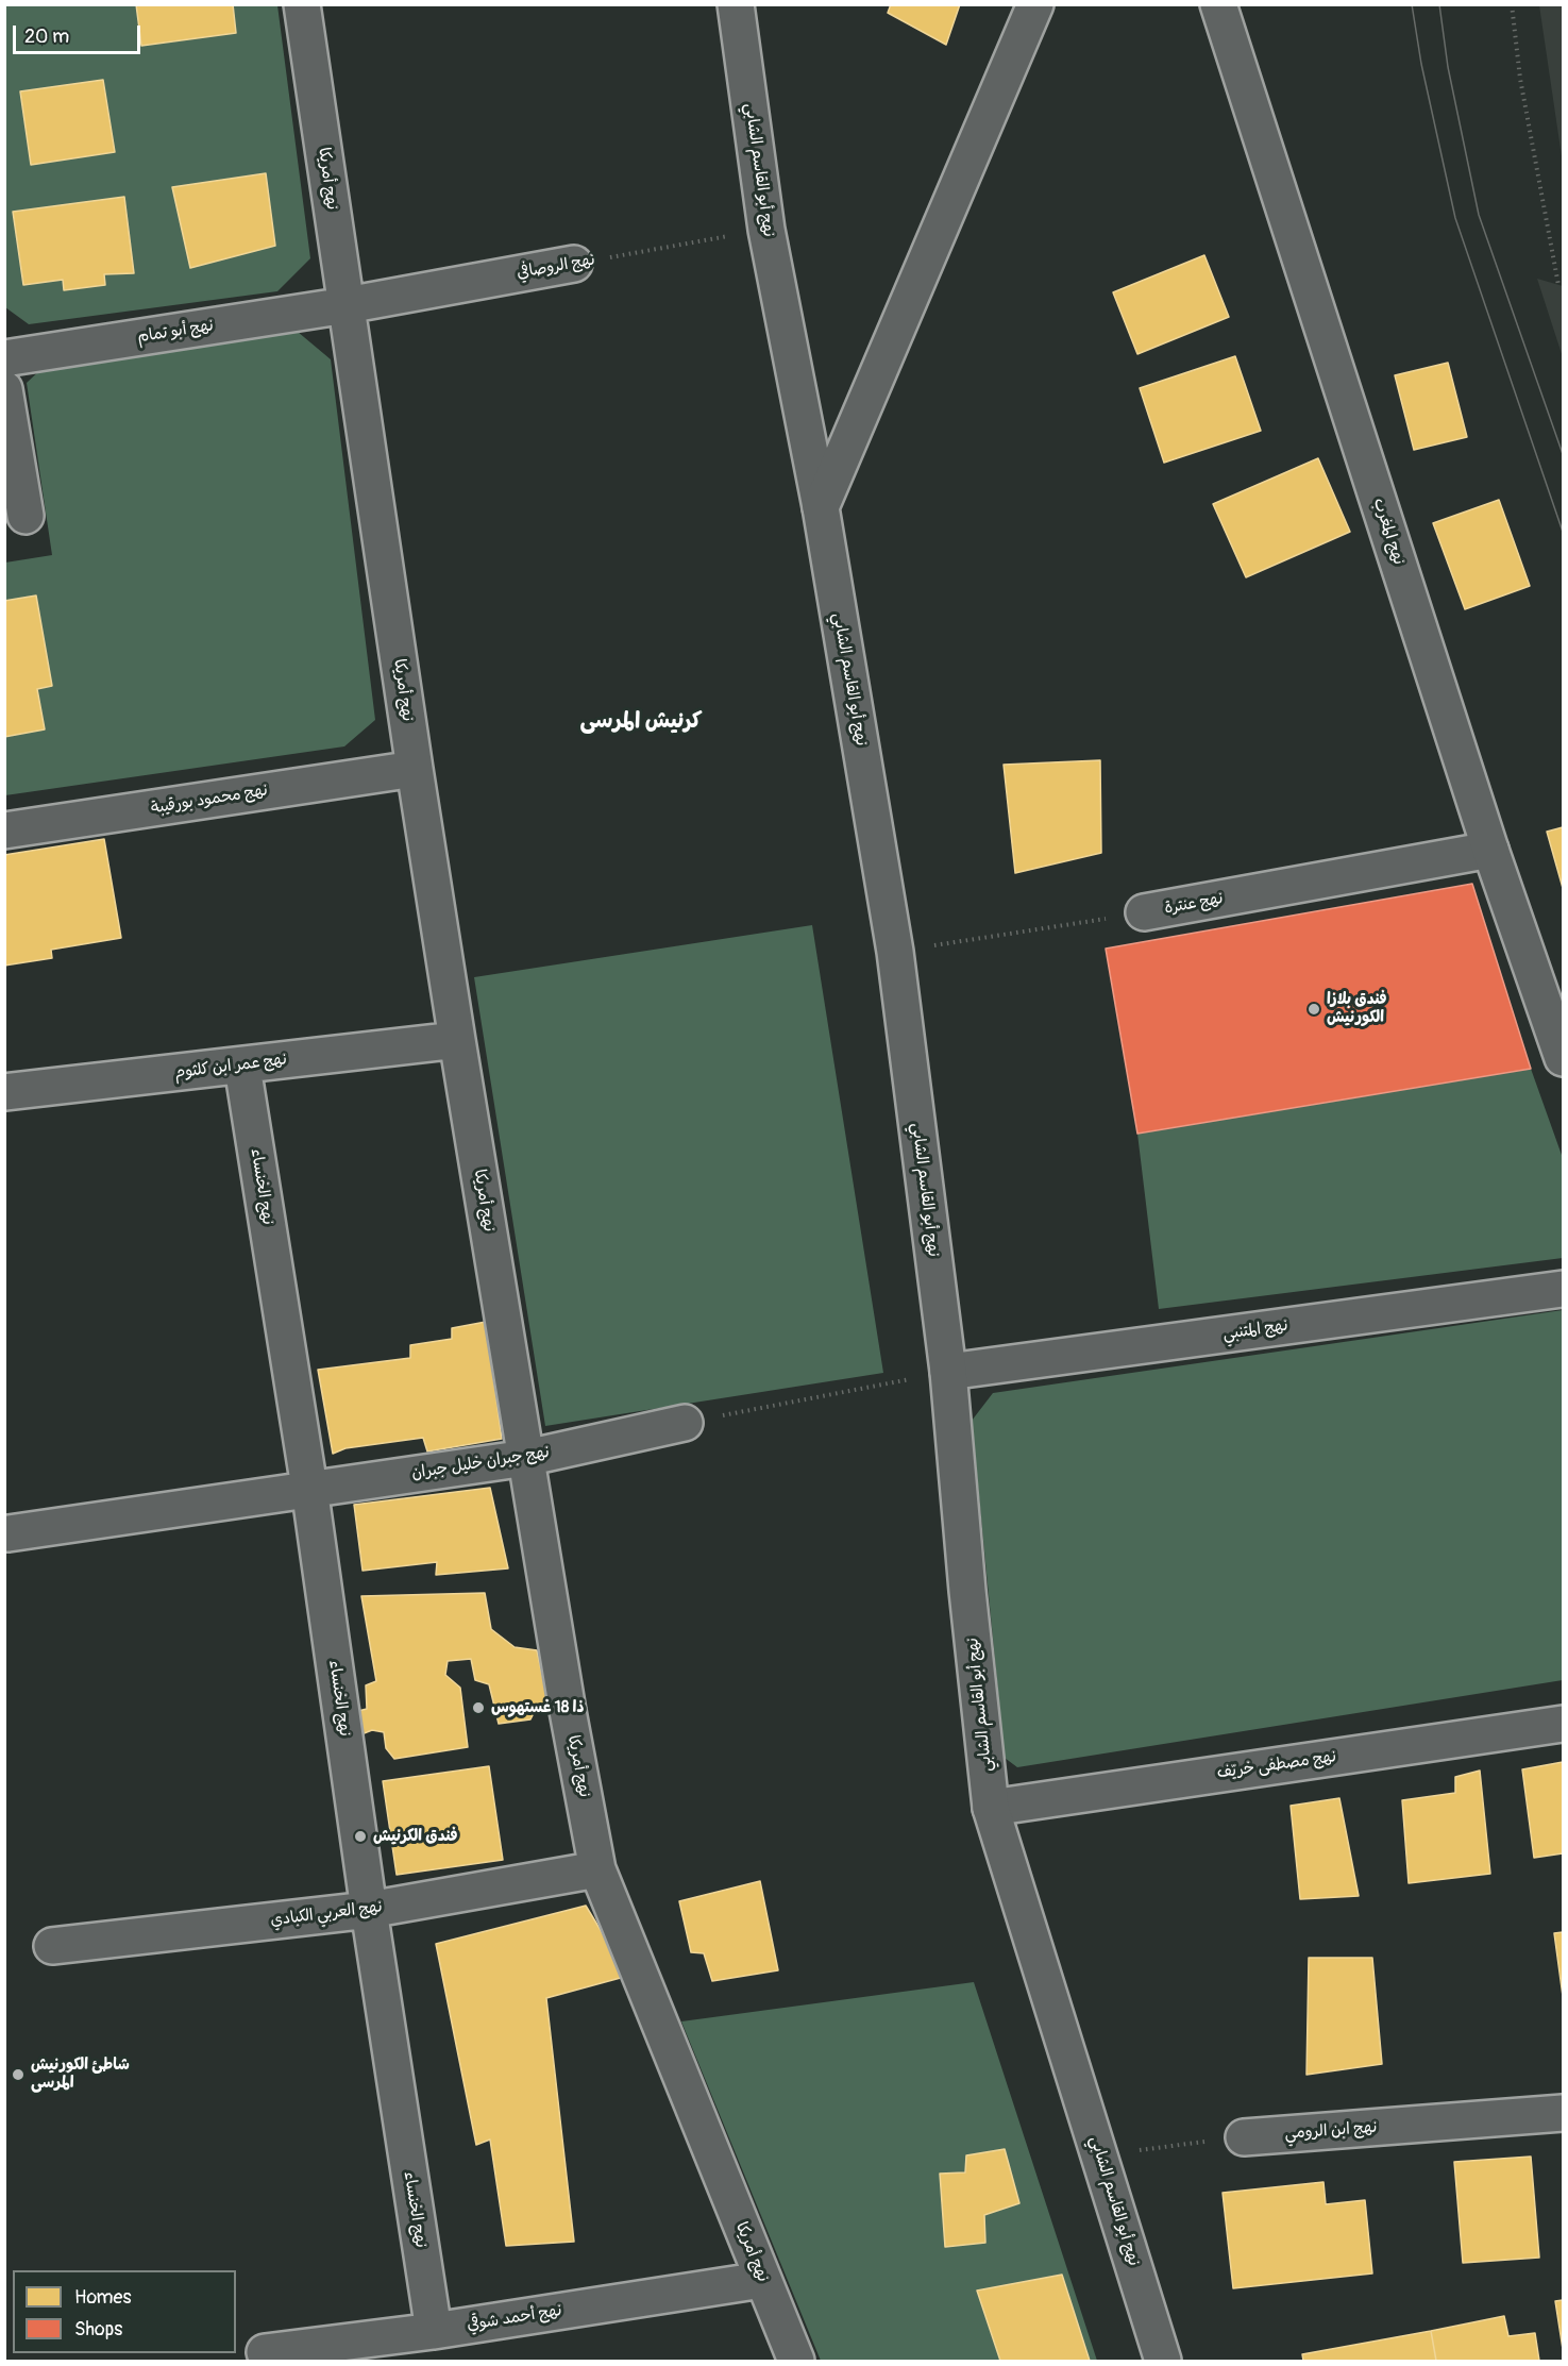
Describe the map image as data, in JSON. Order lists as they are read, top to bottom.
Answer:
{
  "streets": {
    "street": [
      "نهج أبو القاسم الشابي",
      "نهج أمريكا",
      "نهج الروصافي",
      "نهج أبو تمام",
      "نهج المغرب",
      "نهج محمود بورقيبة",
      "نهج عنترة",
      "نهج عمر ابن كلثوم",
      "نهج الخنساء",
      "نهج المتنبي",
      "نهج جبران خليل جبران",
      "نهج مصطفى خريّف",
      "نهج العربي الكبادي",
      "نهج ابن الرومي",
      "نهج أحمد شوقي"
    ]
  },
  "crossings": [
    ["نهج أبو القاسم الشابي", "نهج الروصافي"],
    ["نهج أبو القاسم الشابي", "نهج عنترة"],
    ["نهج أبو القاسم الشابي", "نهج المتنبي"],
    ["نهج أبو القاسم الشابي", "نهج مصطفى خريّف"],
    ["نهج أمريكا", "نهج الروصافي"],
    ["نهج أمريكا", "نهج أبو تمام"],
    ["نهج أمريكا", "نهج محمود بورقيبة"],
    ["نهج أمريكا", "نهج عمر ابن كلثوم"],
    ["نهج أمريكا", "نهج جبران خليل جبران"],
    ["نهج أمريكا", "نهج العربي الكبادي"],
    ["نهج أمريكا", "نهج أحمد شوقي"],
    ["نهج الروصافي", "نهج أبو تمام"],
    ["نهج المغرب", "نهج عنترة"],
    ["نهج عمر ابن كلثوم", "نهج الخنساء"],
    ["نهج الخنساء", "نهج جبران خليل جبران"],
    ["نهج الخنساء", "نهج العربي الكبادي"],
    ["نهج الخنساء", "نهج أحمد شوقي"]
  ],
  "districts": ["كرنيش المرسى"],
  "places": [
    "فندق بلازا الكورنيش",
    "ذا 18 غستهوس",
    "فندق الكرنيش",
    "شاطئ الكورنيش المرسى"
  ],
  "legend": ["Homes", "Shops"],
  "scale_bar": "20 m"
}
